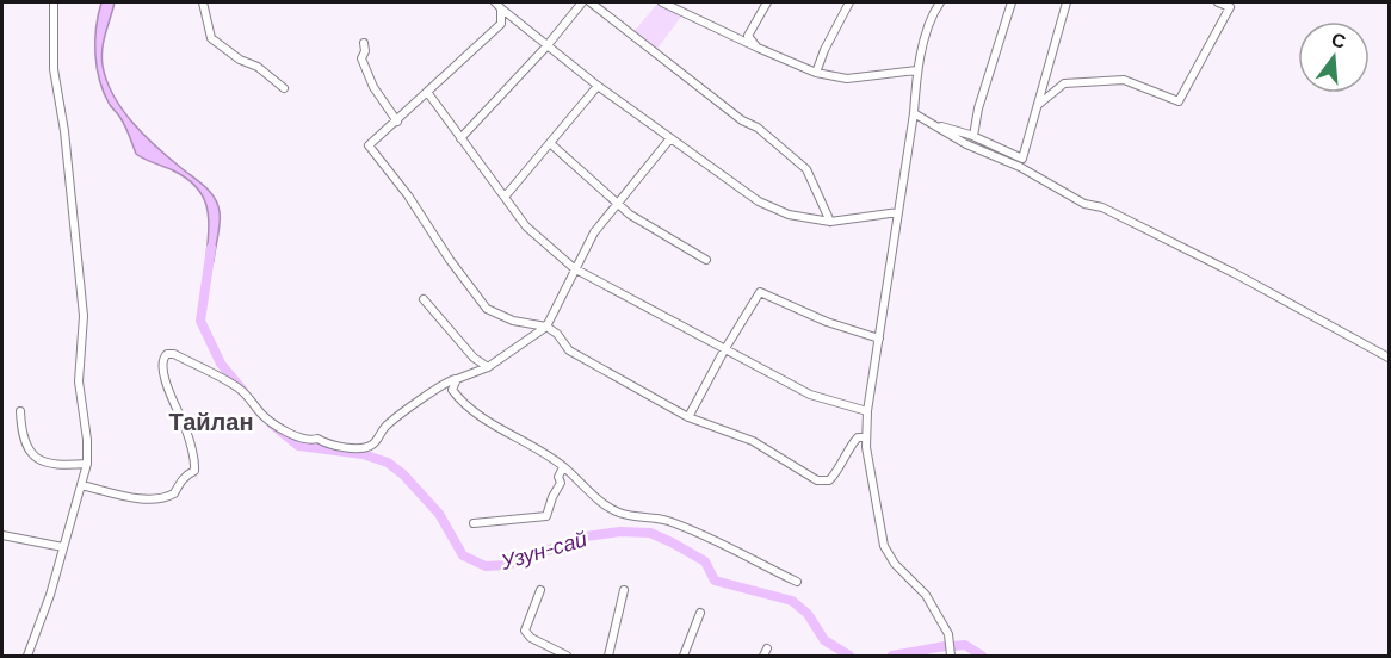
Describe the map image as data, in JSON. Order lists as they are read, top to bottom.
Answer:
{
  "districts": ["Тайлан"],
  "water": ["Узун-сай"],
  "north": "top"
}
